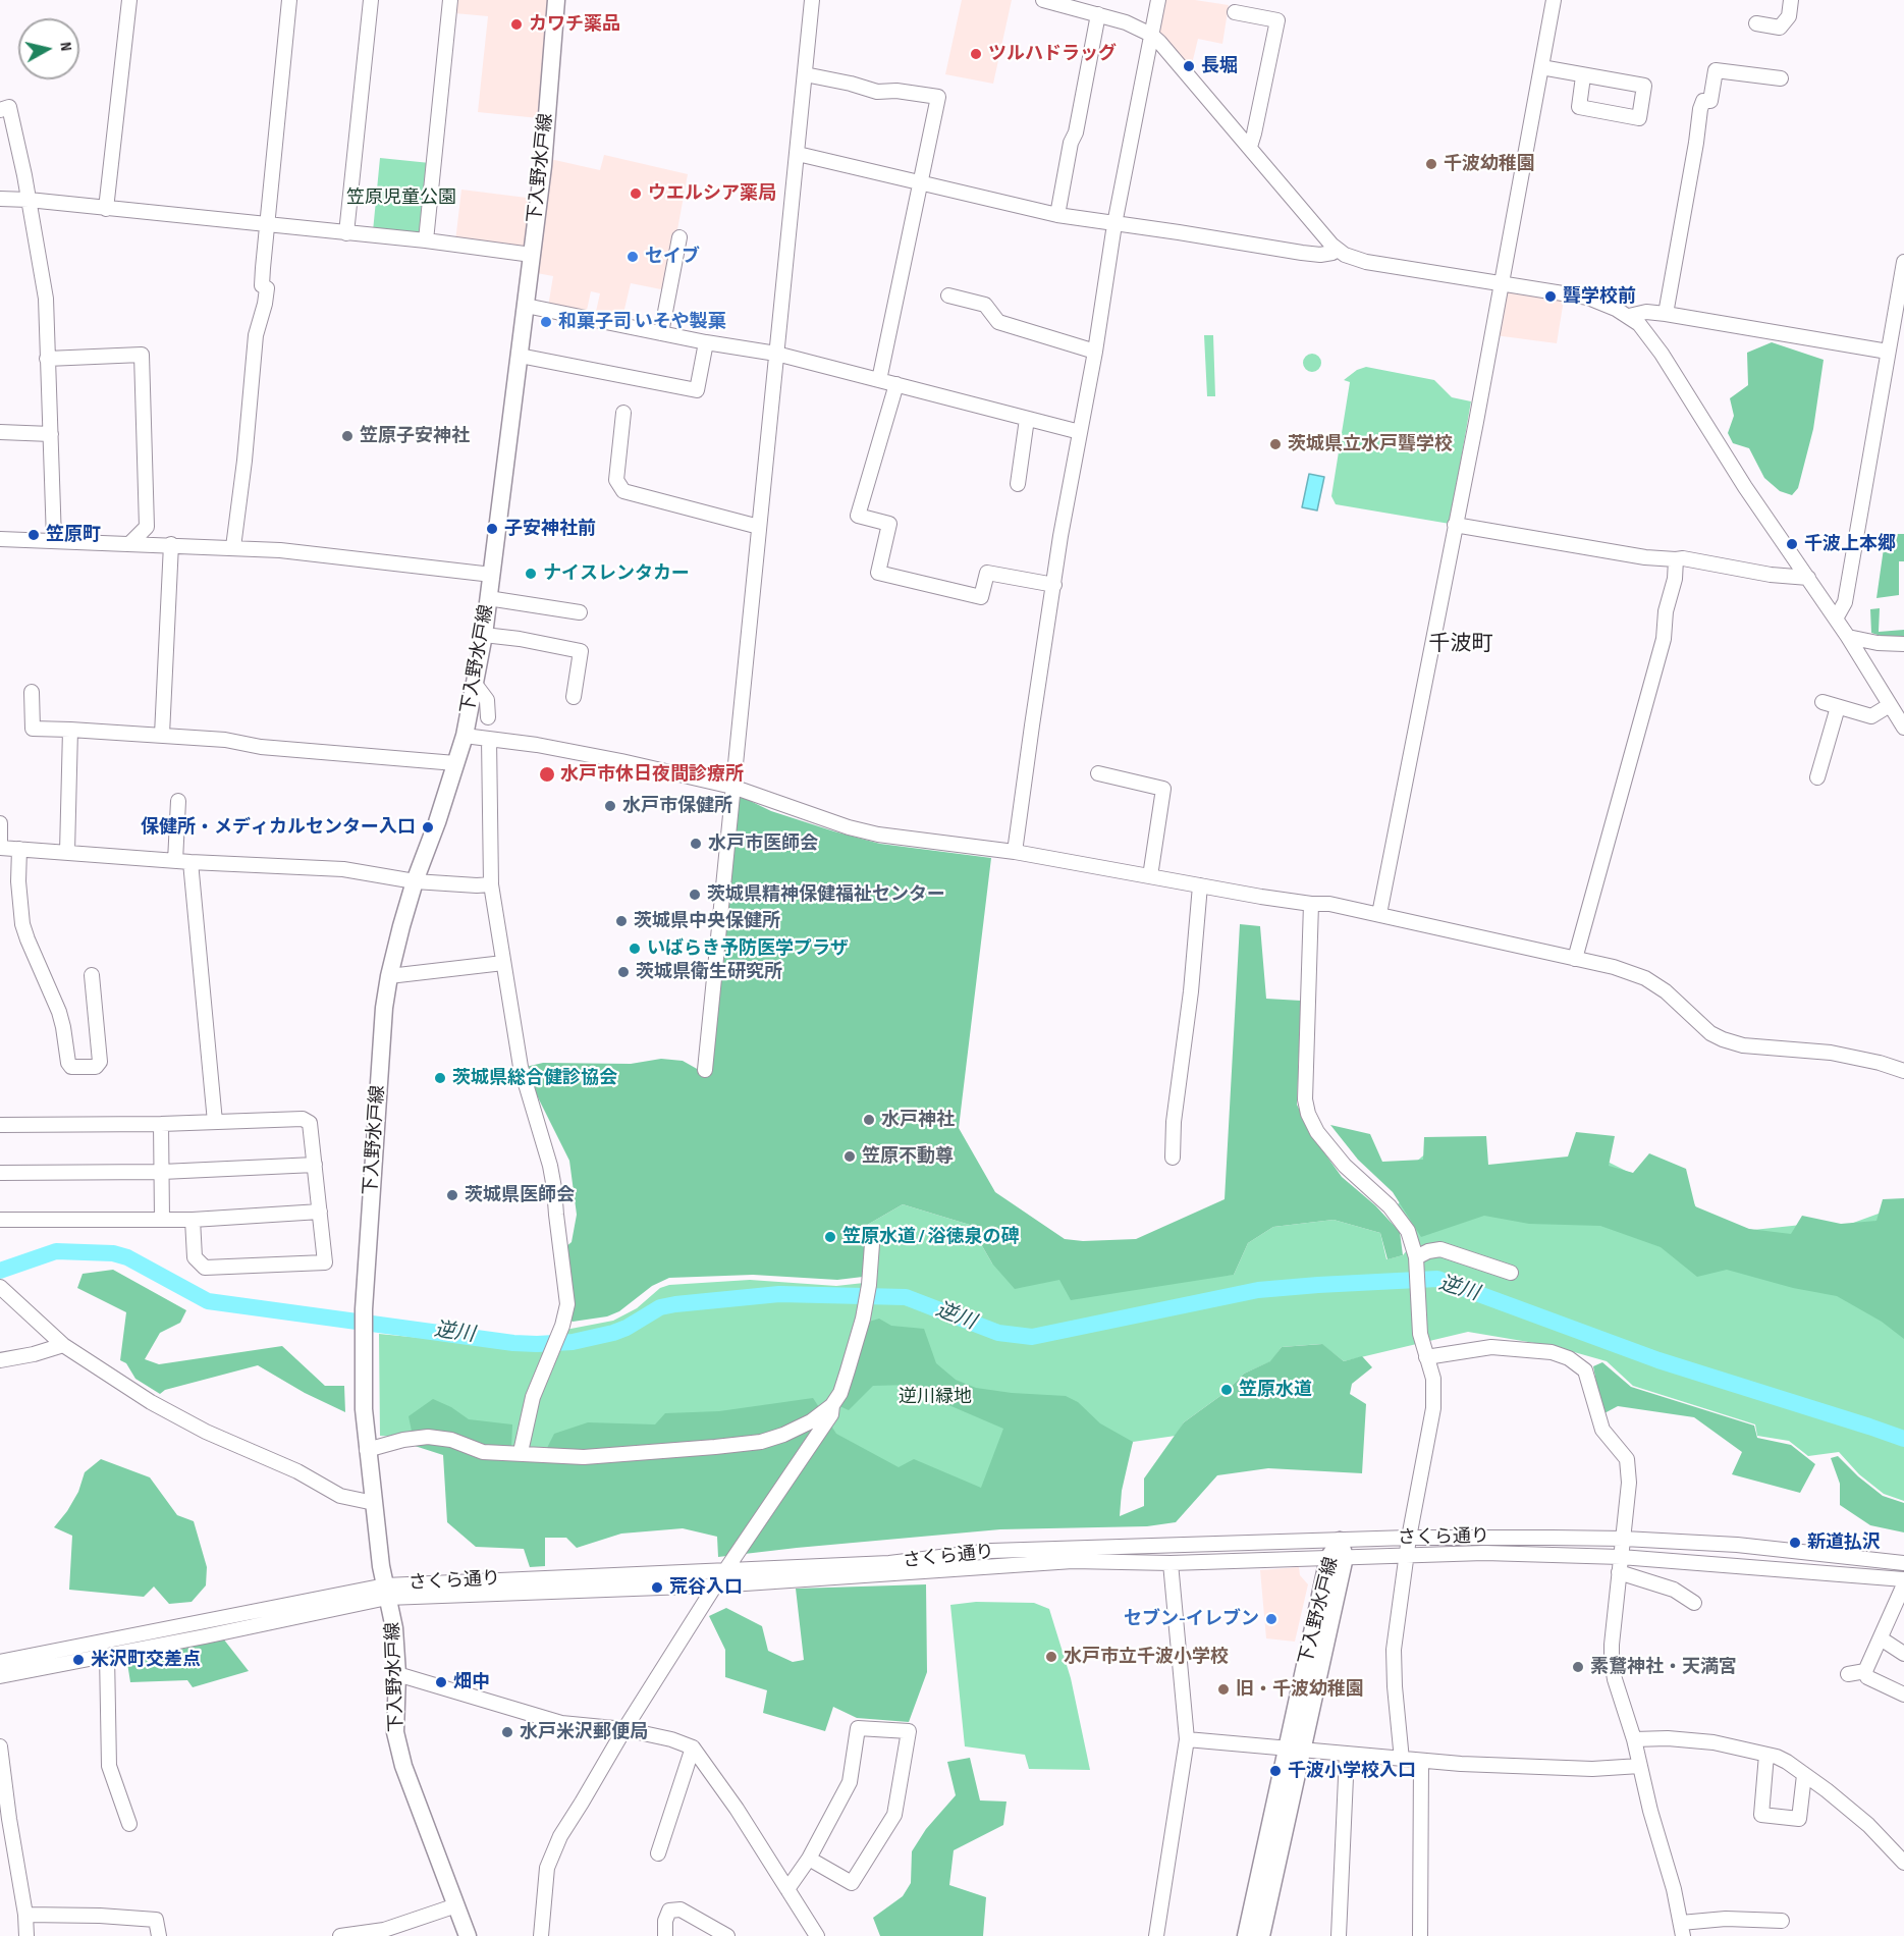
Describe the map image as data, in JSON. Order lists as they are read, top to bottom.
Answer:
{
  "streets": {
    "main road": ["下入野水戸線"],
    "street": ["さくら通り"]
  },
  "crossings": [
    ["下入野水戸線", "さくら通り"]
  ],
  "districts": ["千波町"],
  "water": ["逆川"],
  "parks": ["笠原児童公園", "逆川緑地"],
  "places": [
    "カワチ薬品",
    "ツルハドラッグ",
    "長堀",
    "千波幼稚園",
    "ウエルシア薬局",
    "セイブ",
    "聾学校前",
    "和菓子司 いそや製菓",
    "笠原子安神社",
    "茨城県立水戸聾学校",
    "子安神社前",
    "笠原町",
    "千波上本郷",
    "ナイスレンタカー",
    "水戸市休日夜間診療所",
    "水戸市保健所",
    "保健所・メディカルセンター入口",
    "水戸市医師会",
    "茨城県精神保健福祉センター",
    "茨城県中央保健所",
    "いばらき予防医学プラザ",
    "茨城県衛生研究所",
    "茨城県総合健診協会",
    "水戸神社",
    "笠原不動尊",
    "茨城県医師会",
    "笠原水道 / 浴徳泉の碑",
    "笠原水道",
    "新道払沢",
    "荒谷入口",
    "セブン-イレブン",
    "水戸市立千波小学校",
    "米沢町交差点",
    "素鵞神社・天満宮",
    "畑中",
    "旧・千波幼稚園",
    "水戸米沢郵便局",
    "千波小学校入口"
  ],
  "north": "right"
}
